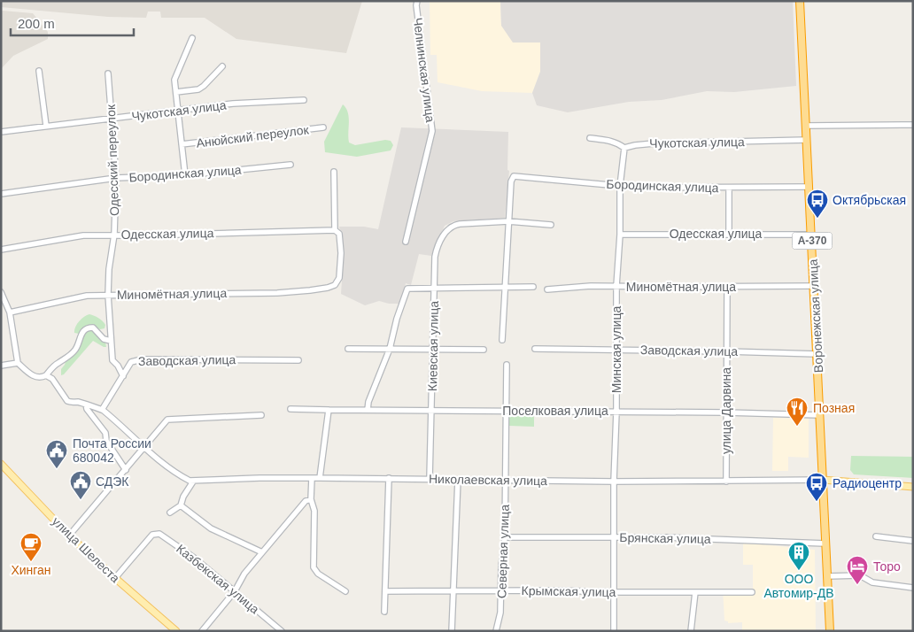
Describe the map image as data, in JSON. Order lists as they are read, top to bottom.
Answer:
{
  "streets": {
    "highway": ["А-370", "Воронежская улица"],
    "main road": ["улица Шелеста"],
    "street": [
      "Челнинская улица",
      "Чукотская улица",
      "Анюйский переулок",
      "Одесский переулок",
      "Бородинская улица",
      "Одесская улица",
      "Миномётная улица",
      "Киевская улица",
      "Минская улица",
      "Заводская улица",
      "Поселковая улица",
      "улица Дарвина",
      "Николаевская улица",
      "Брянская улица",
      "Северная улица",
      "Казбекская улица",
      "Крымская улица"
    ]
  },
  "crossings": [
    ["Чукотская улица", "Одесский переулок"],
    ["Чукотская улица", "Воронежская улица"],
    ["Чукотская улица", "Минская улица"],
    ["Одесский переулок", "Бородинская улица"],
    ["Одесский переулок", "Одесская улица"],
    ["Одесский переулок", "Миномётная улица"],
    ["Одесский переулок", "Заводская улица"],
    ["Бородинская улица", "Воронежская улица"],
    ["Бородинская улица", "Киевская улица"],
    ["Бородинская улица", "Минская улица"],
    ["Одесская улица", "Миномётная улица"],
    ["Одесская улица", "Воронежская улица"],
    ["Одесская улица", "Минская улица"],
    ["Миномётная улица", "Воронежская улица"],
    ["Миномётная улица", "Минская улица"],
    ["Миномётная улица", "улица Дарвина"],
    ["Воронежская улица", "Заводская улица"],
    ["Воронежская улица", "Поселковая улица"],
    ["Воронежская улица", "Николаевская улица"],
    ["Воронежская улица", "Брянская улица"],
    ["Киевская улица", "Поселковая улица"],
    ["Киевская улица", "Николаевская улица"],
    ["Минская улица", "Заводская улица"],
    ["Минская улица", "Поселковая улица"],
    ["Минская улица", "Николаевская улица"],
    ["Минская улица", "Брянская улица"],
    ["Минская улица", "Крымская улица"],
    ["Заводская улица", "улица Дарвина"],
    ["Поселковая улица", "улица Дарвина"],
    ["Поселковая улица", "Северная улица"],
    ["улица Дарвина", "Николаевская улица"],
    ["Николаевская улица", "Северная улица"],
    ["Брянская улица", "Северная улица"],
    ["улица Шелеста", "Казбекская улица"],
    ["Северная улица", "Крымская улица"]
  ],
  "places": {
    "bus stop": ["Октябрьская", "Радиоцентр"],
    "restaurant": ["Позная"],
    "public building": ["Почта России 680042", "СДЭК"],
    "cafe": ["Хинган"],
    "building": ["ООО Автомир-ДВ"],
    "hotel": ["Торо"]
  },
  "scale_bar": "200 m"
}
